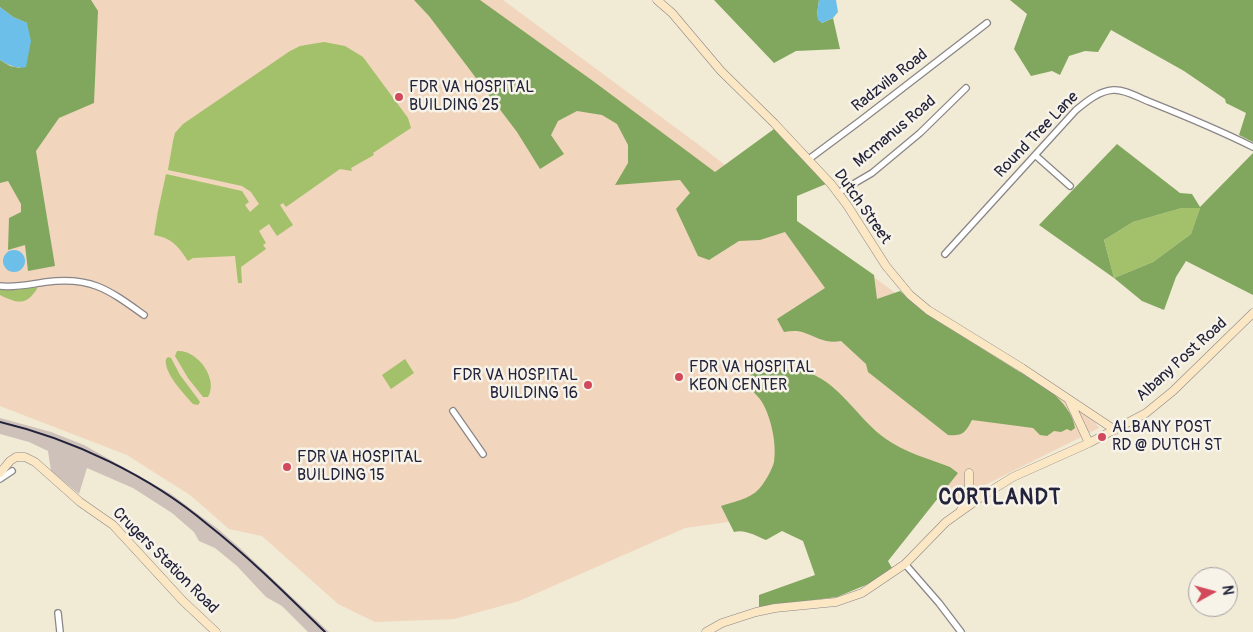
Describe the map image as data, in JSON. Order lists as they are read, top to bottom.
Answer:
{
  "streets": {
    "street": [
      "Radzvila Road",
      "Mcmanus Road",
      "Round Tree Lane",
      "Dutch Street",
      "Albany Post Road",
      "Crugers Station Road"
    ]
  },
  "crossings": [
    ["Radzvila Road", "Dutch Street"],
    ["Mcmanus Road", "Dutch Street"],
    ["Dutch Street", "Albany Post Road"]
  ],
  "districts": ["CORTLANDT"],
  "places": [
    "FDR VA HOSPITAL BUILDING 25",
    "FDR VA HOSPITAL KEON CENTER",
    "FDR VA HOSPITAL BUILDING 16",
    "ALBANY POST RD @ DUTCH ST",
    "FDR VA HOSPITAL BUILDING 15"
  ],
  "north": "right"
}
